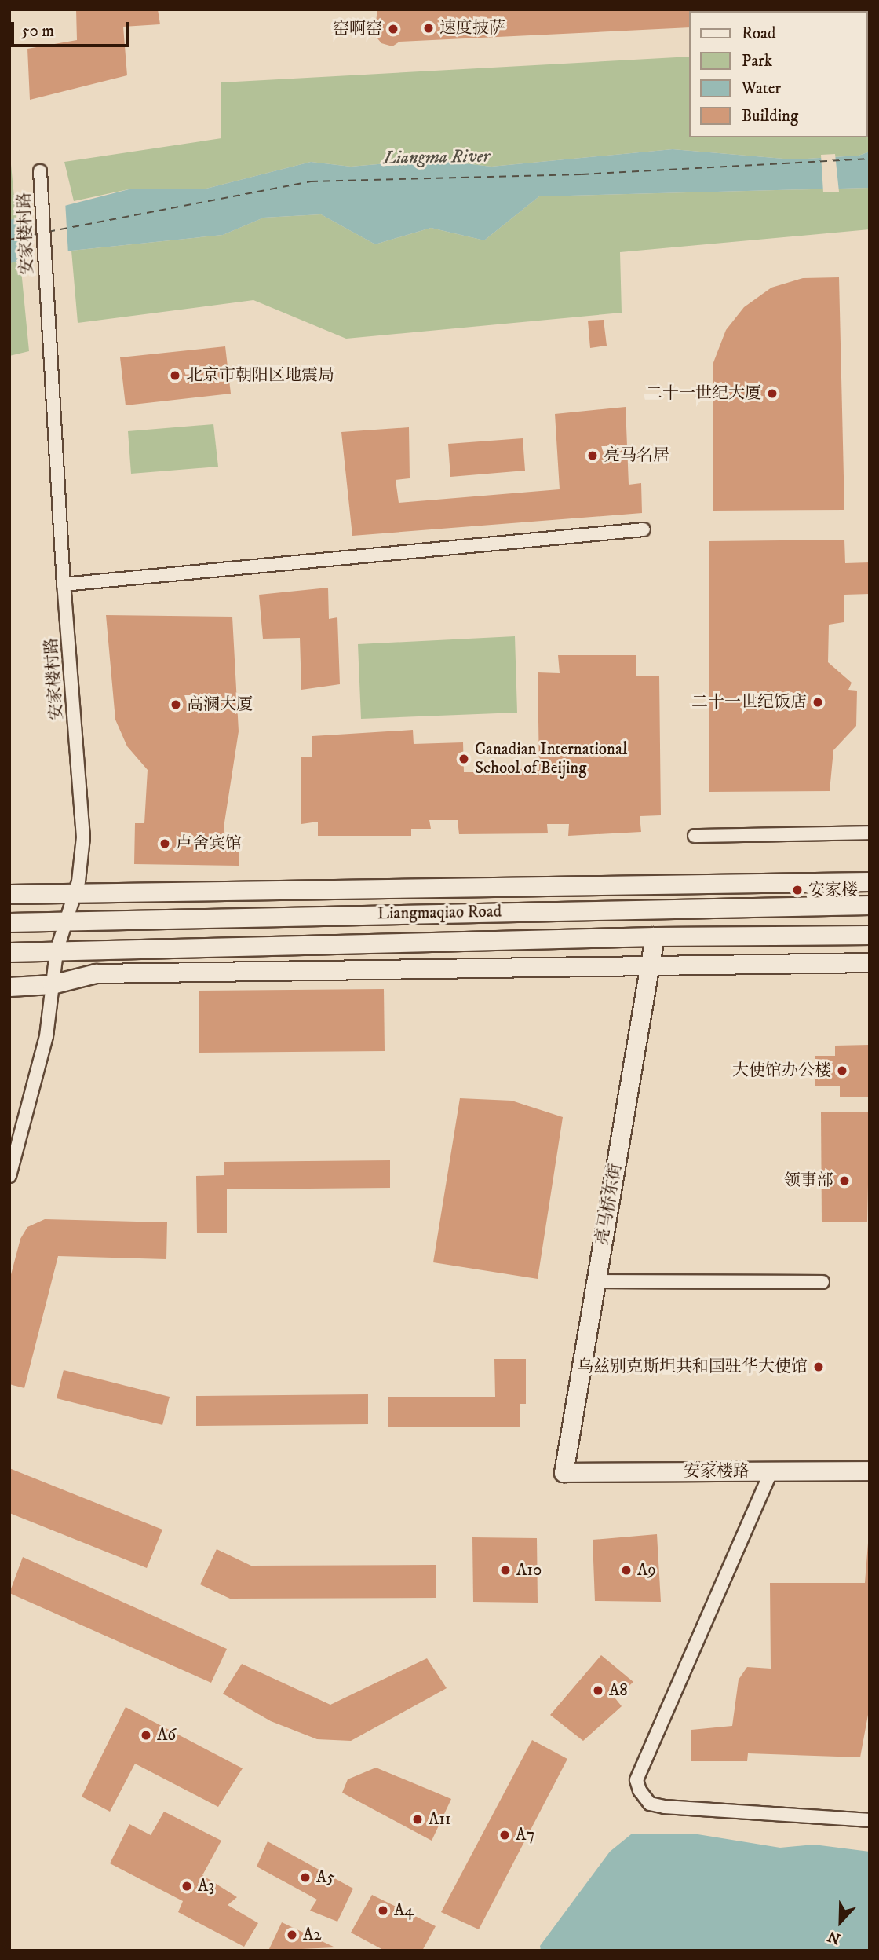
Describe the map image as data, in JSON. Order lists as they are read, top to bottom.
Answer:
{
  "streets": {
    "street": [
      "安家楼村路",
      "Liangmaqiao Road",
      "亮马桥东街",
      "安家楼路"
    ]
  },
  "crossings": [
    ["安家楼村路", "Liangmaqiao Road"],
    ["Liangmaqiao Road", "亮马桥东街"],
    ["亮马桥东街", "安家楼路"]
  ],
  "water": ["Liangma River"],
  "places": [
    "速度披萨",
    "窑啊窑",
    "北京市朝阳区地震局",
    "二十一世纪大厦",
    "亮马名居",
    "二十一世纪饭店",
    "高澜大厦",
    "Canadian International School of Beijing",
    "卢舍宾馆",
    "安家楼",
    "大使馆办公楼",
    "领事部",
    "乌兹别克斯坦共和国驻华大使馆",
    "A10",
    "A9",
    "A8",
    "A6",
    "A11",
    "A7",
    "A5",
    "A3",
    "A4",
    "A2"
  ],
  "legend": [
    "Road",
    "Park",
    "Water",
    "Building"
  ],
  "scale_bar": "50 m",
  "north": "bottom"
}
